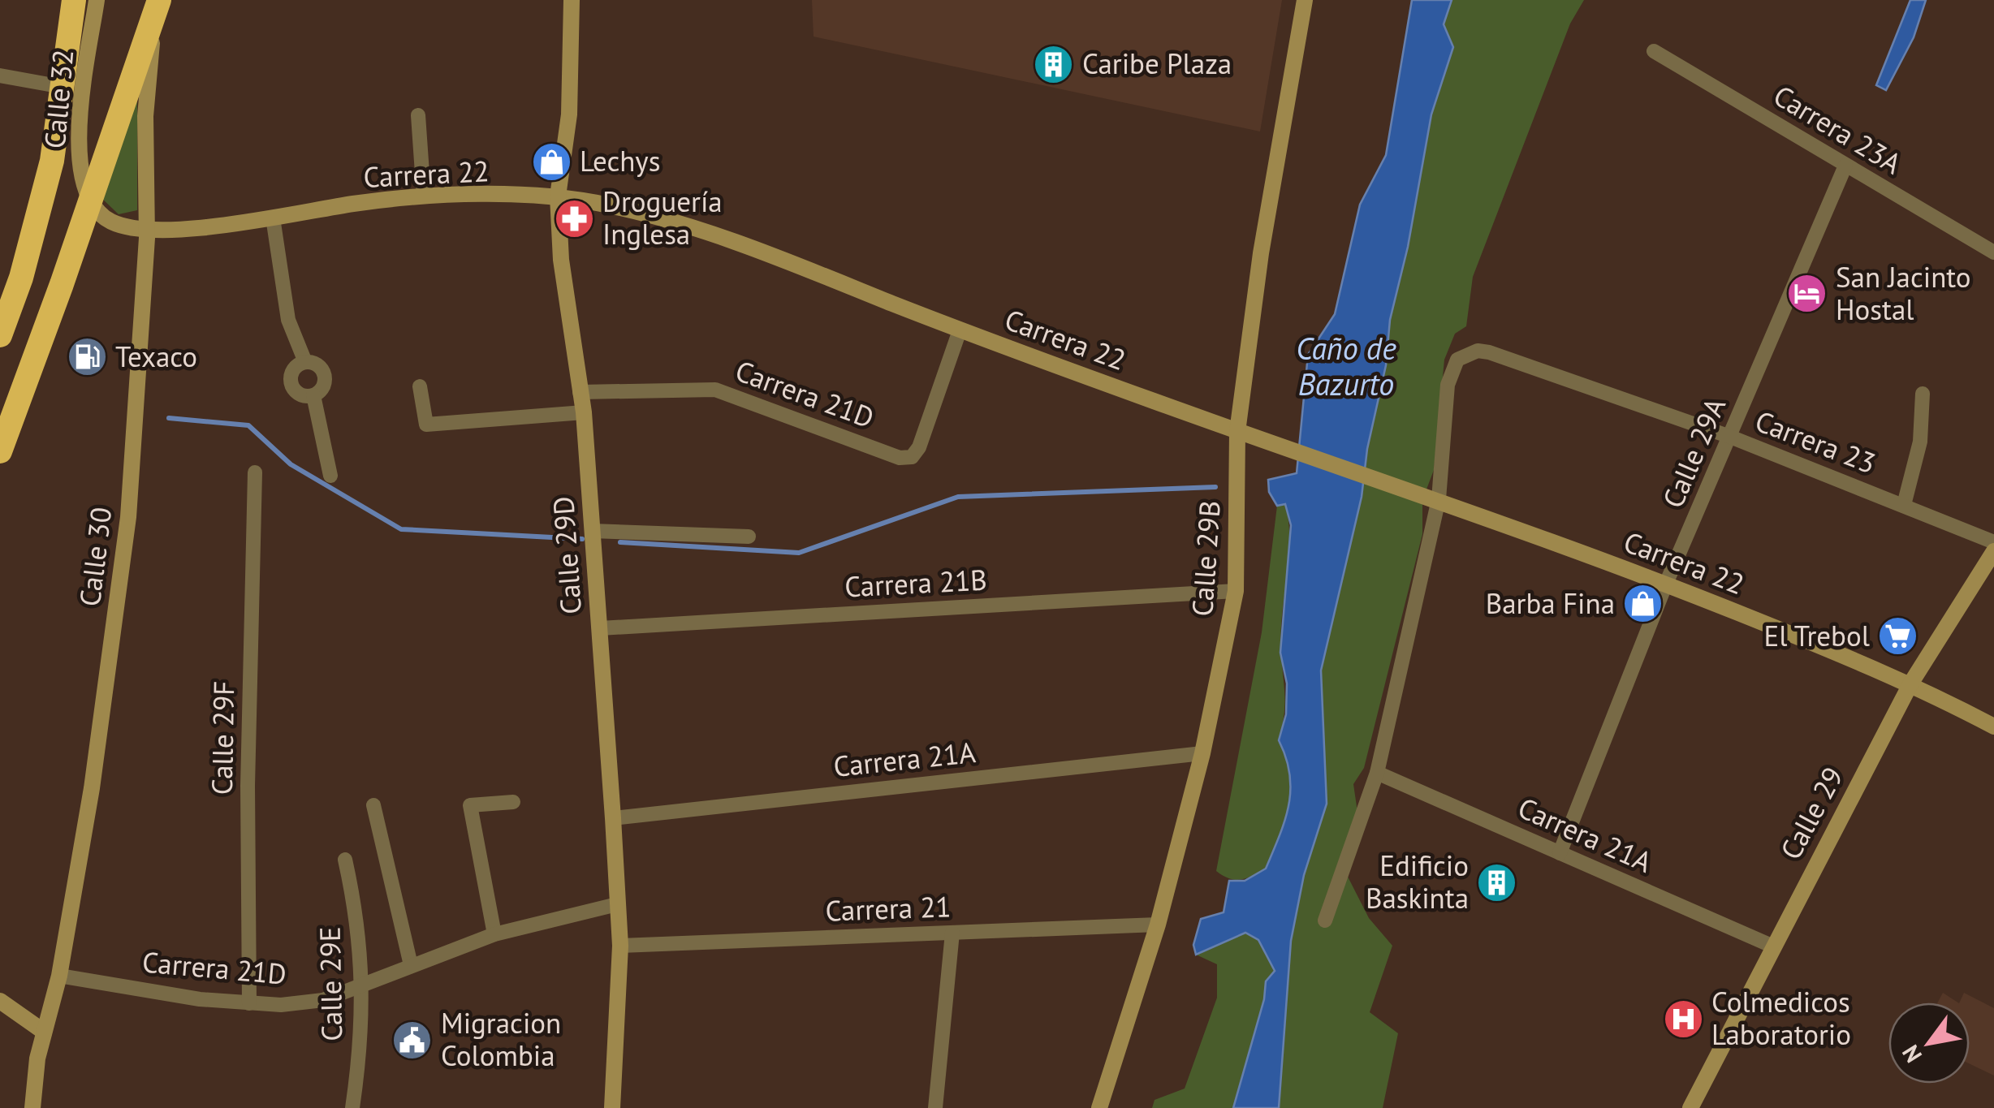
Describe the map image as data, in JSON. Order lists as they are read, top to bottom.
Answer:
{
  "streets": {
    "street": [
      "Calle 32",
      "Carrera 23A",
      "Carrera 22",
      "Carrera 21D",
      "Carrera 23",
      "Calle 29A",
      "Calle 29D",
      "Calle 30",
      "Calle 29B",
      "Carrera 21B",
      "Calle 29F",
      "Carrera 21A",
      "Calle 29",
      "Carrera 21",
      "Calle 29E"
    ]
  },
  "crossings": [
    ["Calle 32", "Carrera 22"],
    ["Carrera 23A", "Calle 29A"],
    ["Carrera 22", "Carrera 21D"],
    ["Carrera 22", "Carrera 23"],
    ["Carrera 22", "Calle 29A"],
    ["Carrera 22", "Calle 29D"],
    ["Carrera 22", "Calle 30"],
    ["Carrera 22", "Calle 29B"],
    ["Carrera 22", "Calle 29"],
    ["Carrera 21D", "Calle 29D"],
    ["Carrera 21D", "Calle 30"],
    ["Carrera 21D", "Calle 29F"],
    ["Carrera 21D", "Calle 29E"],
    ["Carrera 23", "Calle 29A"],
    ["Calle 29A", "Carrera 21A"],
    ["Calle 29D", "Carrera 21B"],
    ["Calle 29D", "Carrera 21A"],
    ["Calle 29D", "Carrera 21"],
    ["Calle 29B", "Carrera 21B"],
    ["Calle 29B", "Carrera 21A"],
    ["Calle 29B", "Carrera 21"],
    ["Carrera 21A", "Calle 29"]
  ],
  "water": ["Caño de Bazurto"],
  "places": {
    "building": ["Caribe Plaza", "Edificio Baskinta"],
    "shop": ["Lechys", "Barba Fina"],
    "pharmacy": ["Droguería Inglesa"],
    "hotel": ["San Jacinto Hostal"],
    "fuel station": ["Texaco"],
    "supermarket": ["El Trebol"],
    "hospital": ["Colmedicos Laboratorio"],
    "public building": ["Migracion Colombia"]
  },
  "north": "bottom left"
}
